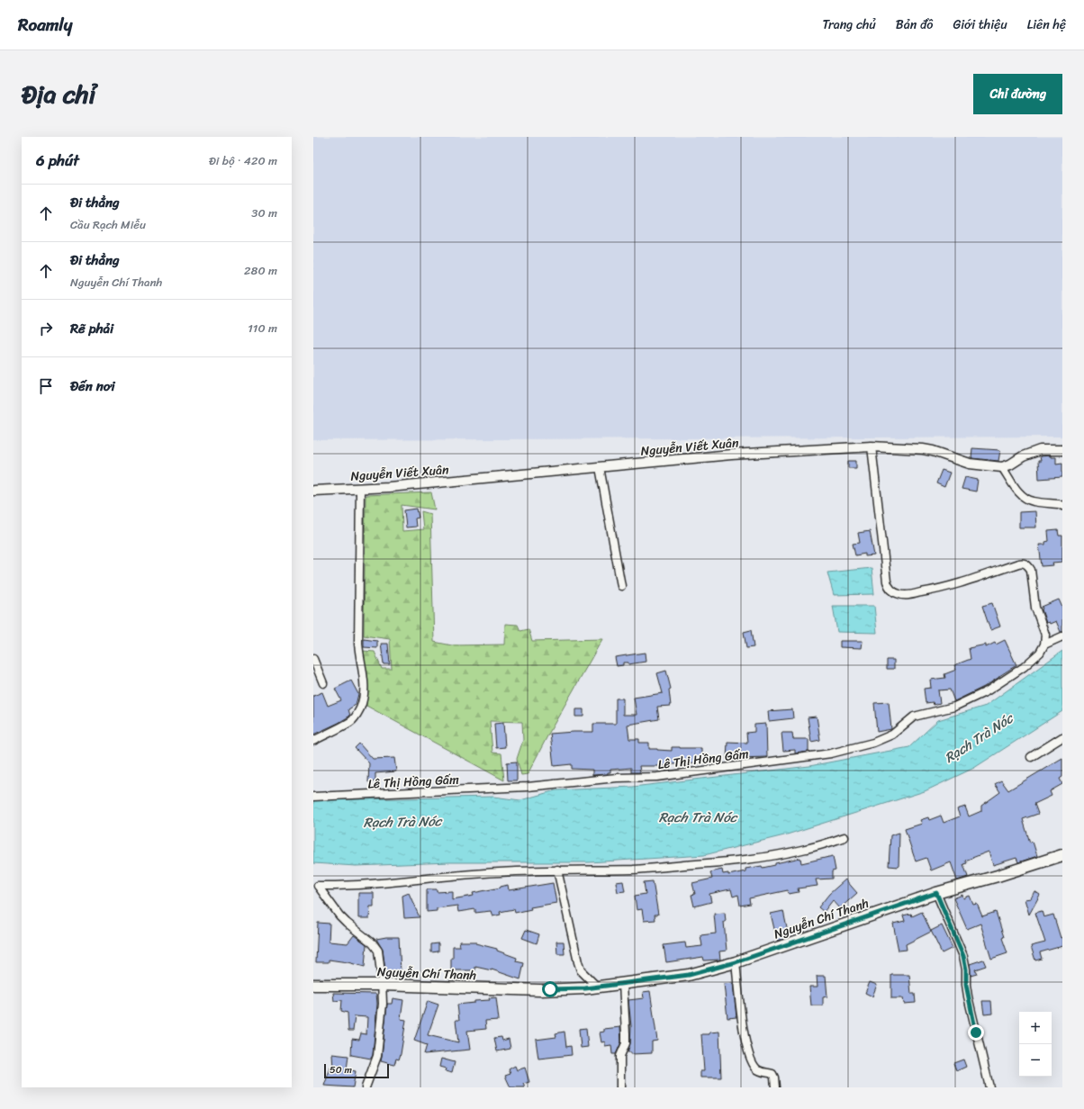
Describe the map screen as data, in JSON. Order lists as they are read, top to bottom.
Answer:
{
  "streets": {
    "main road": ["Nguyễn Chí Thanh"],
    "street": ["Nguyễn Viết Xuân", "Lê Thị Hồng Gấm"]
  },
  "water": ["Rạch Trà Nóc"],
  "scale_bar": "50 m",
  "page": {
    "header": "Roamly",
    "nav": [
      "Trang chủ",
      "Bản đồ",
      "Giới thiệu",
      "Liên hệ"
    ],
    "title": "Địa chỉ",
    "buttons": "Chỉ đường",
    "heading": ["6 phút", "Đi bộ · 420 m"],
    "list": [
      ["Đi thẳng", "Cầu Rạch Miễu", "30 m"],
      ["Đi thẳng", "Nguyễn Chí Thanh", "280 m"],
      ["Rẽ phải", "110 m"],
      "Đến nơi"
    ],
    "map_buttons": ["+", "−"],
    "scale": "50 m"
  }
}
